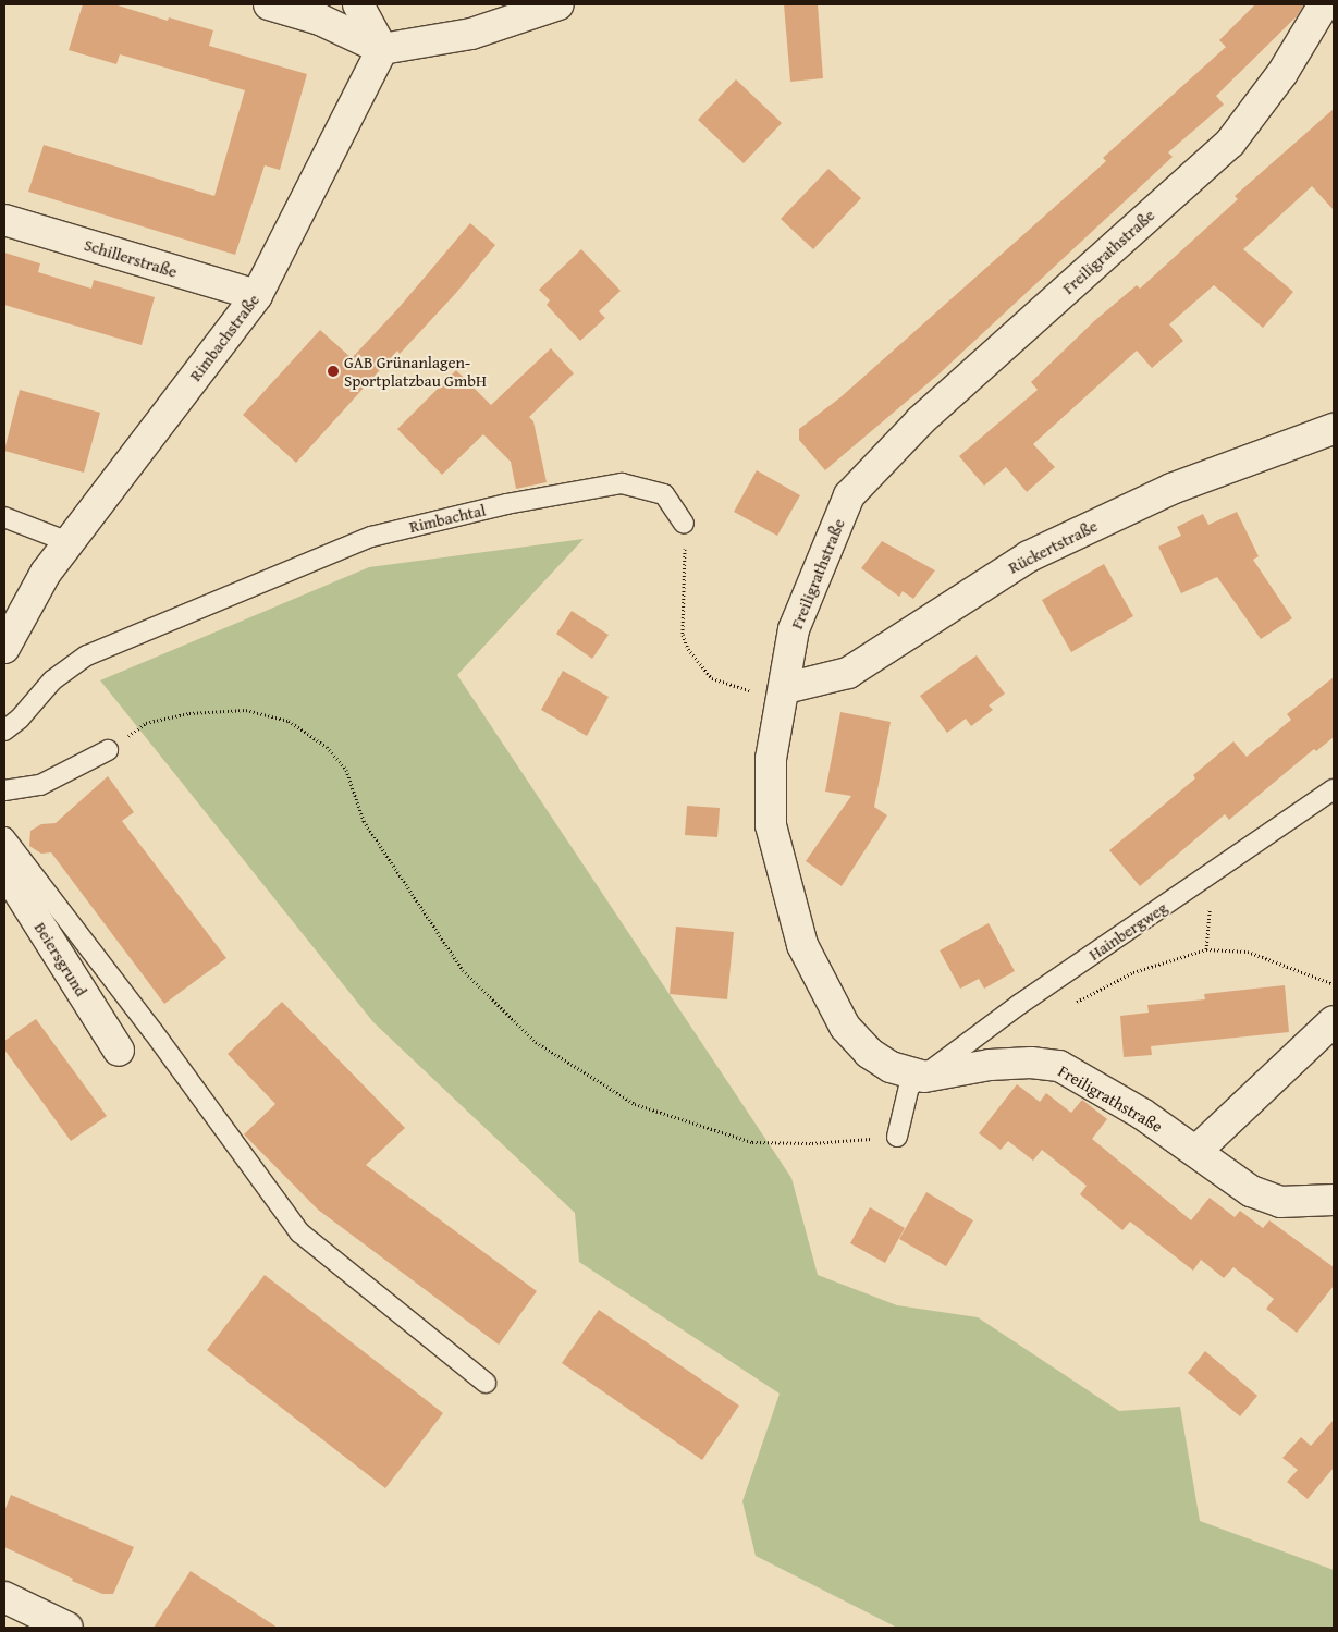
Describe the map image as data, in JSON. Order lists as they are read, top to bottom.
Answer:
{
  "streets": {
    "street": [
      "Freiligrathstraße",
      "Schillerstraße",
      "Rimbachstraße",
      "Rückertstraße",
      "Beiersgrund"
    ],
    "lane": ["Rimbachtal", "Hainbergweg"]
  },
  "crossings": [
    ["Freiligrathstraße", "Rückertstraße"],
    ["Freiligrathstraße", "Hainbergweg"],
    ["Schillerstraße", "Rimbachstraße"]
  ],
  "places": ["GAB Grünanlagen- Sportplatzbau GmbH"]
}
